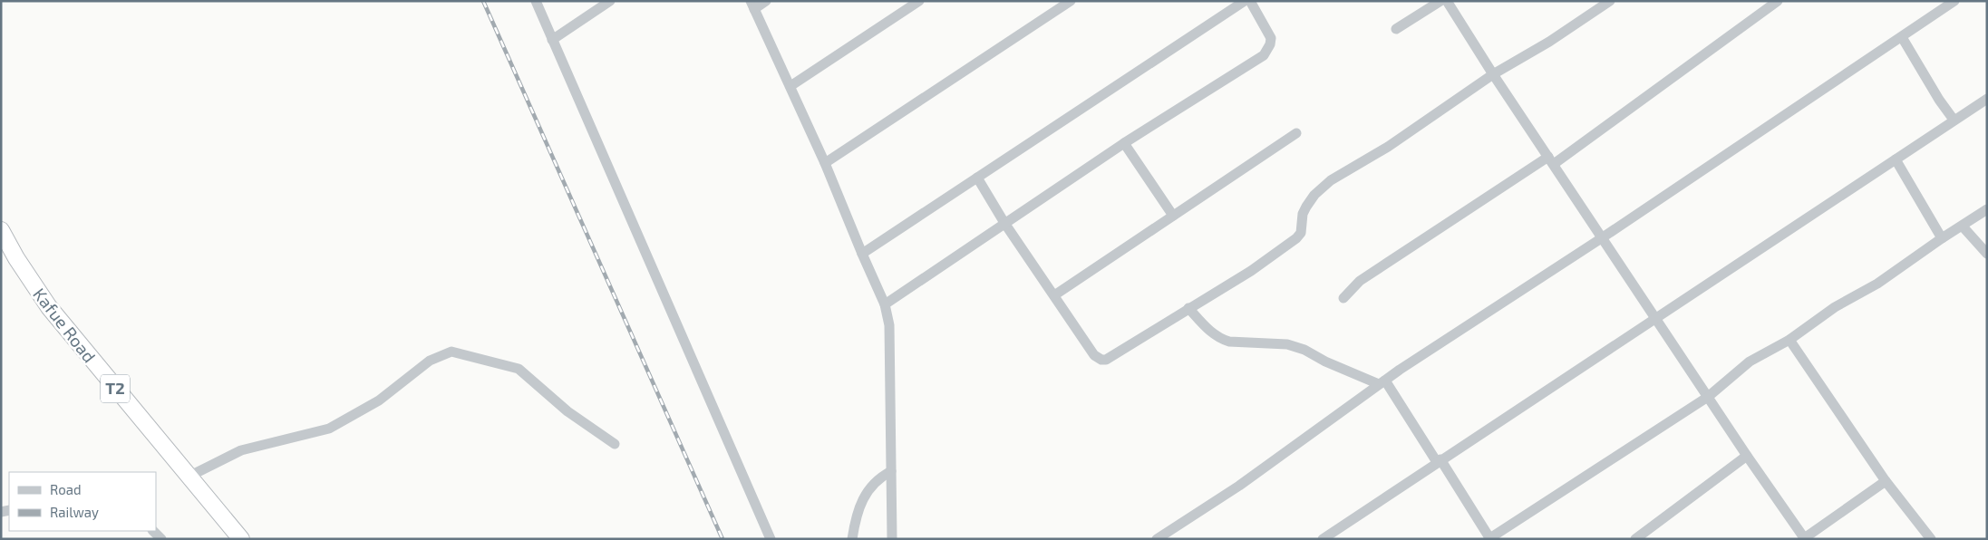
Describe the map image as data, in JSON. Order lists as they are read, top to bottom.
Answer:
{
  "streets": {
    "highway": ["Kafue Road", "T2"]
  },
  "legend": ["Road", "Railway"]
}
